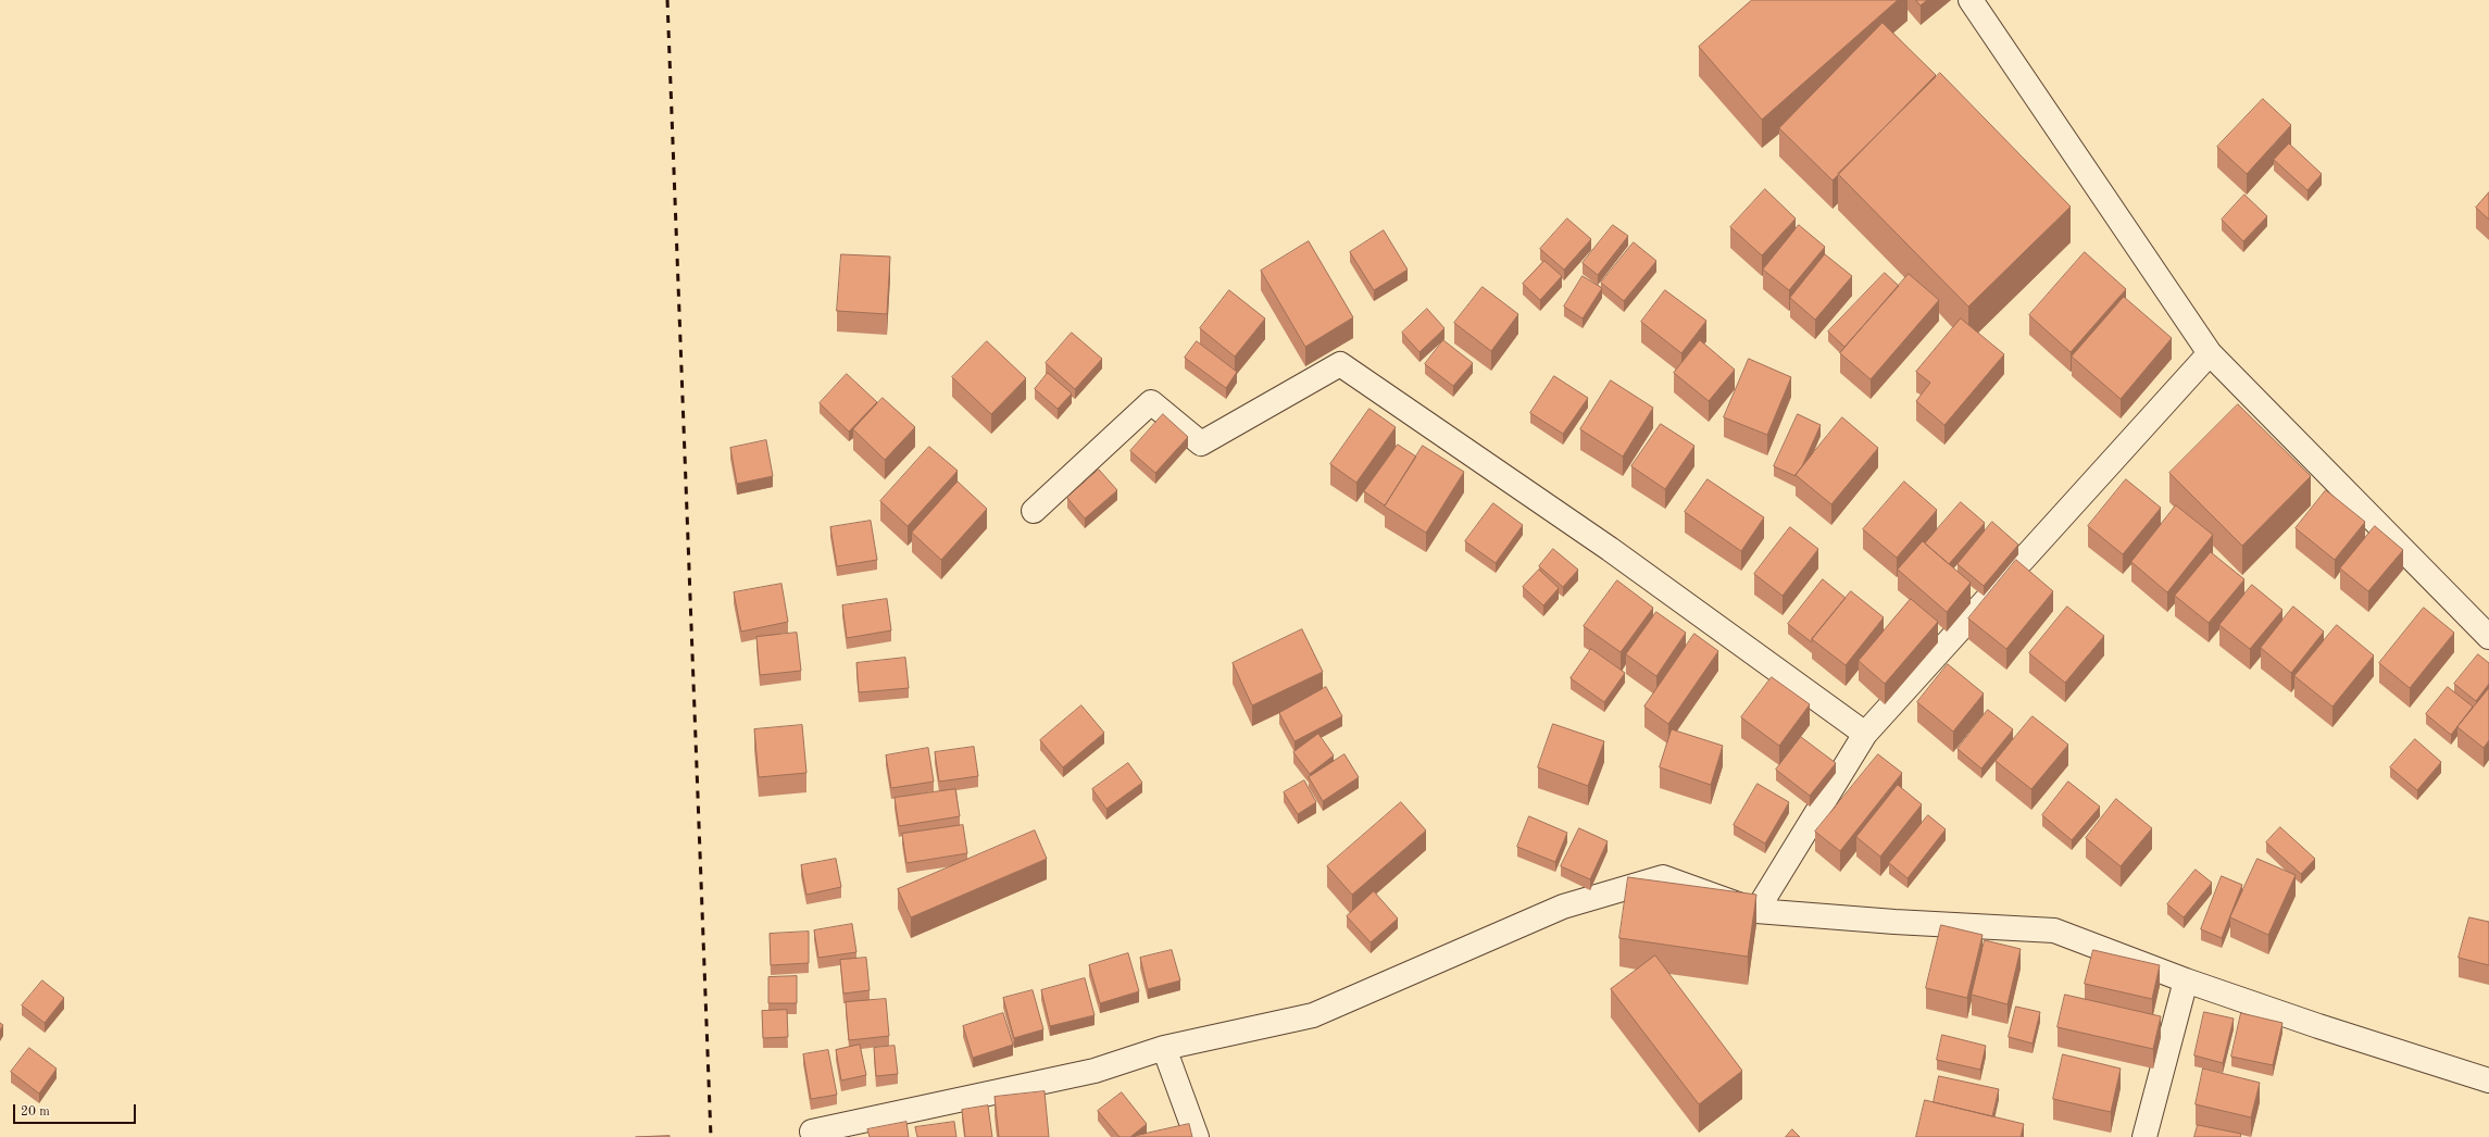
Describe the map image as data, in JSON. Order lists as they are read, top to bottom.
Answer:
{
  "scale_bar": "20 m"
}
